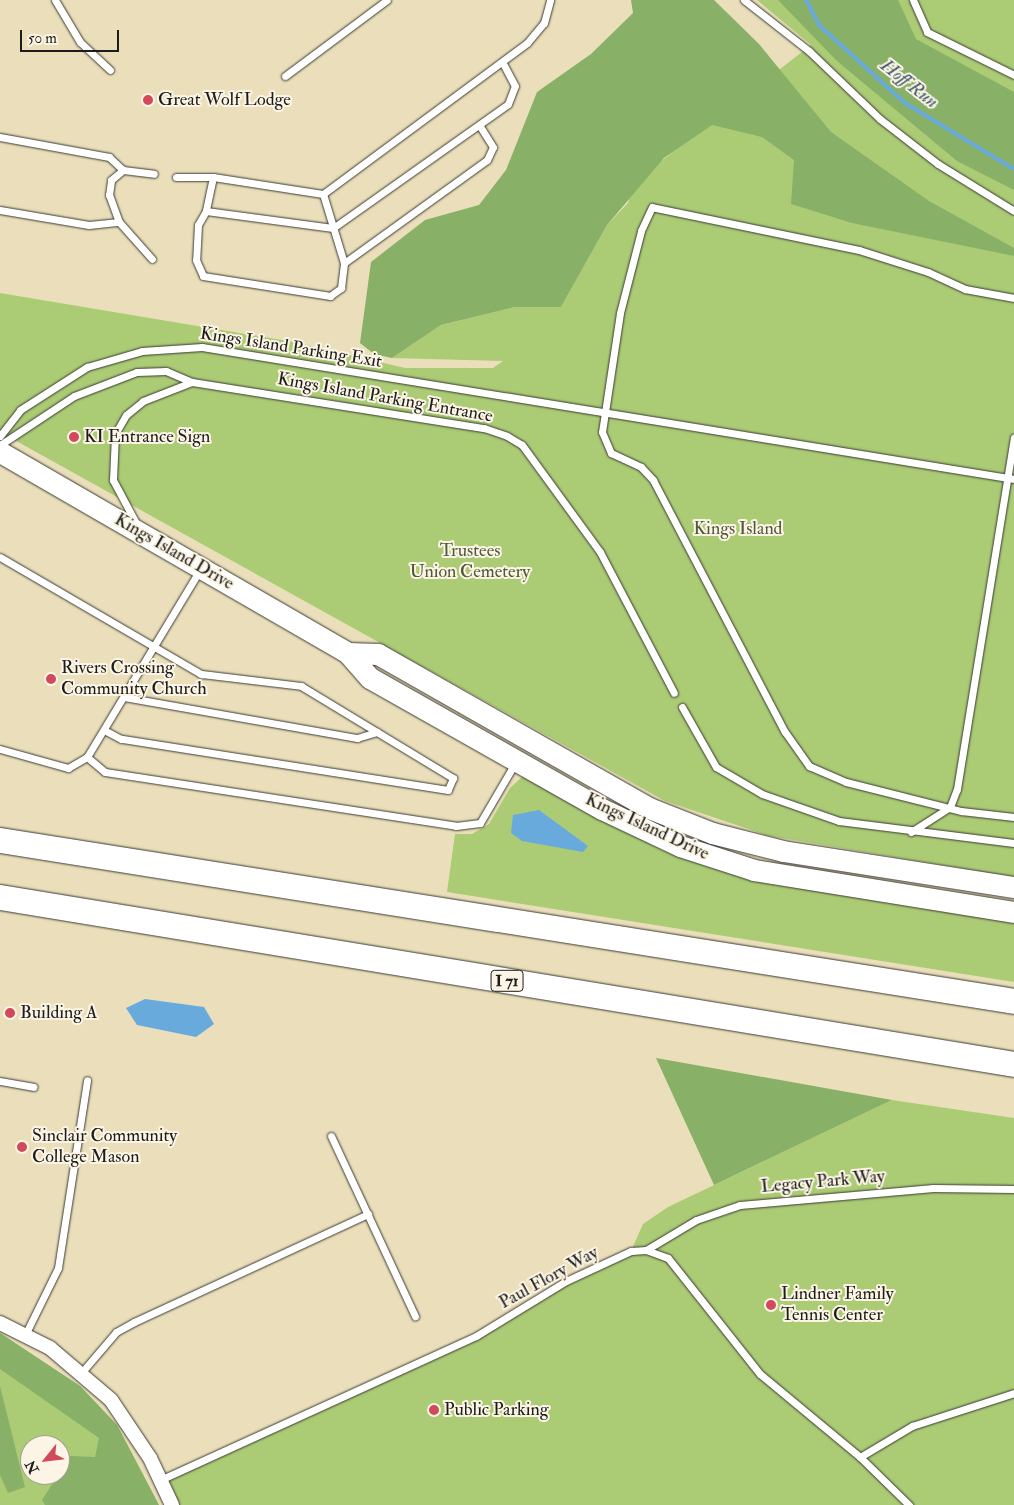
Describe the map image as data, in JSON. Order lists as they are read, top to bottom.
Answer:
{
  "streets": {
    "highway": ["I 71"],
    "main road": ["Kings Island Drive"],
    "lane": [
      "Kings Island Parking Exit",
      "Kings Island Parking Entrance",
      "Legacy Park Way",
      "Paul Flory Way"
    ]
  },
  "crossings": [
    ["Legacy Park Way", "Paul Flory Way"]
  ],
  "water": ["Hoff Run"],
  "parks": ["Kings Island", "Trustees Union Cemetery"],
  "places": [
    "Great Wolf Lodge",
    "KI Entrance Sign",
    "Rivers Crossing Community Church",
    "Building A",
    "Sinclair Community College Mason",
    "Lindner Family Tennis Center",
    "Public Parking"
  ],
  "scale_bar": "50 m",
  "north": "bottom left"
}
